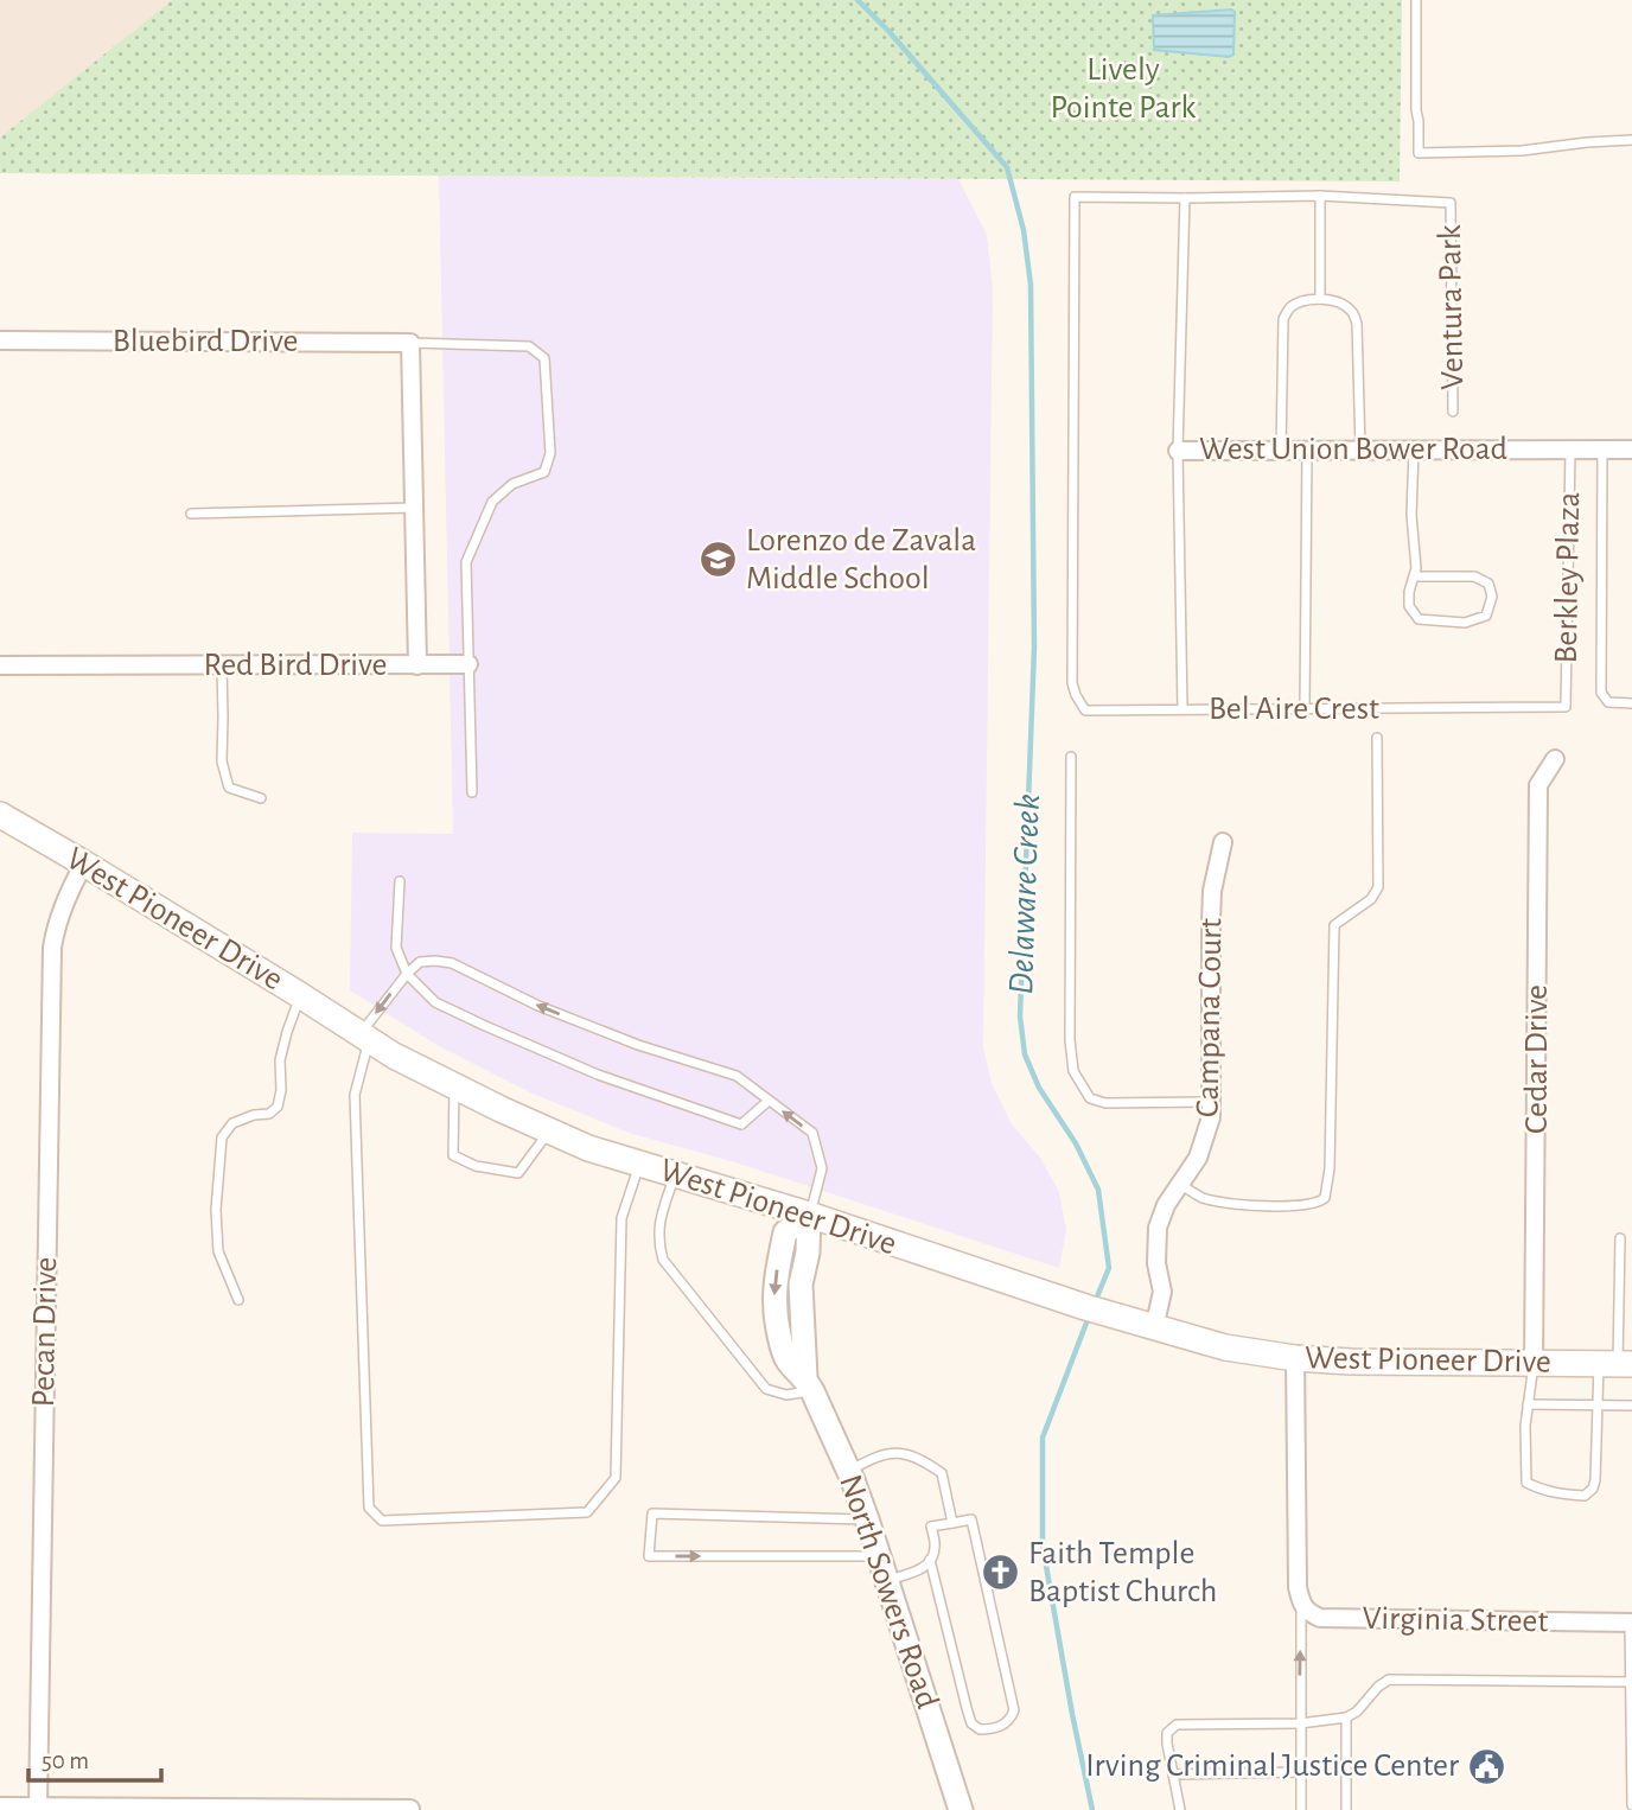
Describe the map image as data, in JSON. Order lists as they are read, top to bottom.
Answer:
{
  "streets": {
    "main road": ["West Pioneer Drive"],
    "street": [
      "Bluebird Drive",
      "West Union Bower Road",
      "Red Bird Drive",
      "Campana Court",
      "Cedar Drive",
      "Pecan Drive",
      "North Sowers Road",
      "Virginia Street"
    ],
    "lane": ["Ventura Park", "Berkley Plaza", "Bel Aire Crest"]
  },
  "crossings": [
    ["Bluebird Drive", "Red Bird Drive"],
    ["West Union Bower Road", "Berkley Plaza"],
    ["West Union Bower Road", "Bel Aire Crest"],
    ["Berkley Plaza", "Bel Aire Crest"],
    ["West Pioneer Drive", "Campana Court"],
    ["West Pioneer Drive", "Cedar Drive"],
    ["West Pioneer Drive", "Pecan Drive"],
    ["West Pioneer Drive", "North Sowers Road"]
  ],
  "water": ["Delaware Creek"],
  "parks": ["Lively Pointe Park"],
  "places": {
    "school or university": ["Lorenzo de Zavala Middle School"],
    "church": ["Faith Temple Baptist Church"],
    "public building": ["Irving Criminal Justice Center"]
  },
  "scale_bar": "50 m"
}
